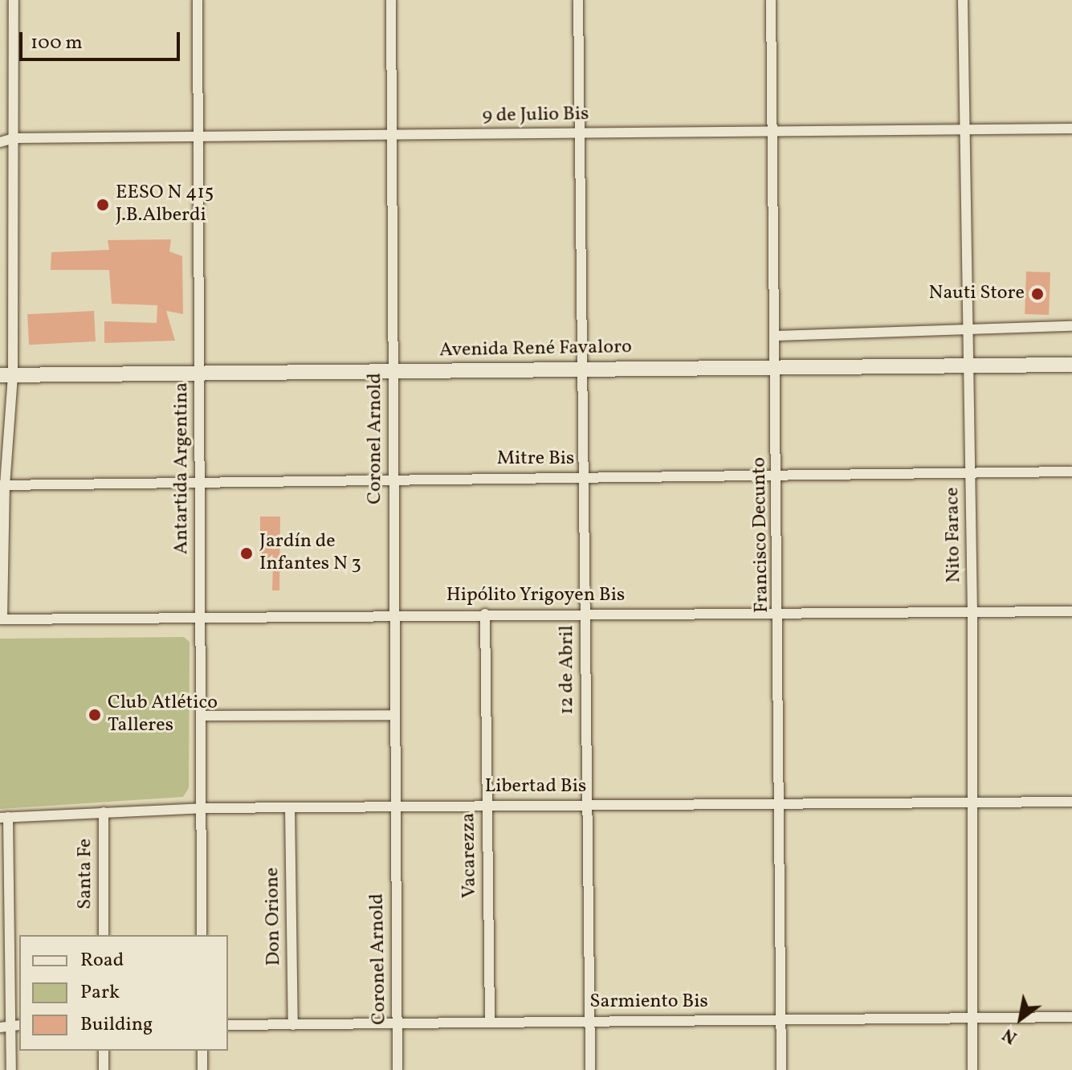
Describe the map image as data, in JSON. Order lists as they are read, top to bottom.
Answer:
{
  "streets": {
    "main road": ["Avenida René Favaloro"],
    "street": [
      "9 de Julio Bis",
      "Coronel Arnold",
      "Mitre Bis",
      "Antartida Argentina",
      "Francisco Decunto",
      "Nito Farace",
      "Hipólito Yrigoyen Bis",
      "12 de Abril",
      "Libertad Bis",
      "Vacarezza",
      "Santa Fe",
      "Don Orione",
      "Sarmiento Bis"
    ]
  },
  "crossings": [
    ["9 de Julio Bis", "Coronel Arnold"],
    ["9 de Julio Bis", "Antartida Argentina"],
    ["9 de Julio Bis", "Francisco Decunto"],
    ["9 de Julio Bis", "Nito Farace"],
    ["9 de Julio Bis", "12 de Abril"],
    ["Avenida René Favaloro", "Coronel Arnold"],
    ["Avenida René Favaloro", "Antartida Argentina"],
    ["Avenida René Favaloro", "Francisco Decunto"],
    ["Avenida René Favaloro", "Nito Farace"],
    ["Avenida René Favaloro", "12 de Abril"],
    ["Coronel Arnold", "Mitre Bis"],
    ["Coronel Arnold", "Hipólito Yrigoyen Bis"],
    ["Coronel Arnold", "Libertad Bis"],
    ["Coronel Arnold", "Sarmiento Bis"],
    ["Mitre Bis", "Antartida Argentina"],
    ["Mitre Bis", "Francisco Decunto"],
    ["Mitre Bis", "Nito Farace"],
    ["Mitre Bis", "12 de Abril"],
    ["Antartida Argentina", "Hipólito Yrigoyen Bis"],
    ["Antartida Argentina", "Libertad Bis"],
    ["Francisco Decunto", "Hipólito Yrigoyen Bis"],
    ["Francisco Decunto", "Libertad Bis"],
    ["Francisco Decunto", "Sarmiento Bis"],
    ["Nito Farace", "Hipólito Yrigoyen Bis"],
    ["Nito Farace", "Libertad Bis"],
    ["Nito Farace", "Sarmiento Bis"],
    ["Hipólito Yrigoyen Bis", "12 de Abril"],
    ["Hipólito Yrigoyen Bis", "Vacarezza"],
    ["12 de Abril", "Libertad Bis"],
    ["12 de Abril", "Sarmiento Bis"],
    ["Libertad Bis", "Vacarezza"],
    ["Libertad Bis", "Santa Fe"],
    ["Libertad Bis", "Don Orione"],
    ["Vacarezza", "Sarmiento Bis"],
    ["Don Orione", "Sarmiento Bis"]
  ],
  "places": [
    "EESO N 415 J.B.Alberdi",
    "Nauti Store",
    "Jardín de Infantes N 3",
    "Club Atlético Talleres"
  ],
  "legend": ["Road", "Park", "Building"],
  "scale_bar": "100 m",
  "north": "bottom left"
}
